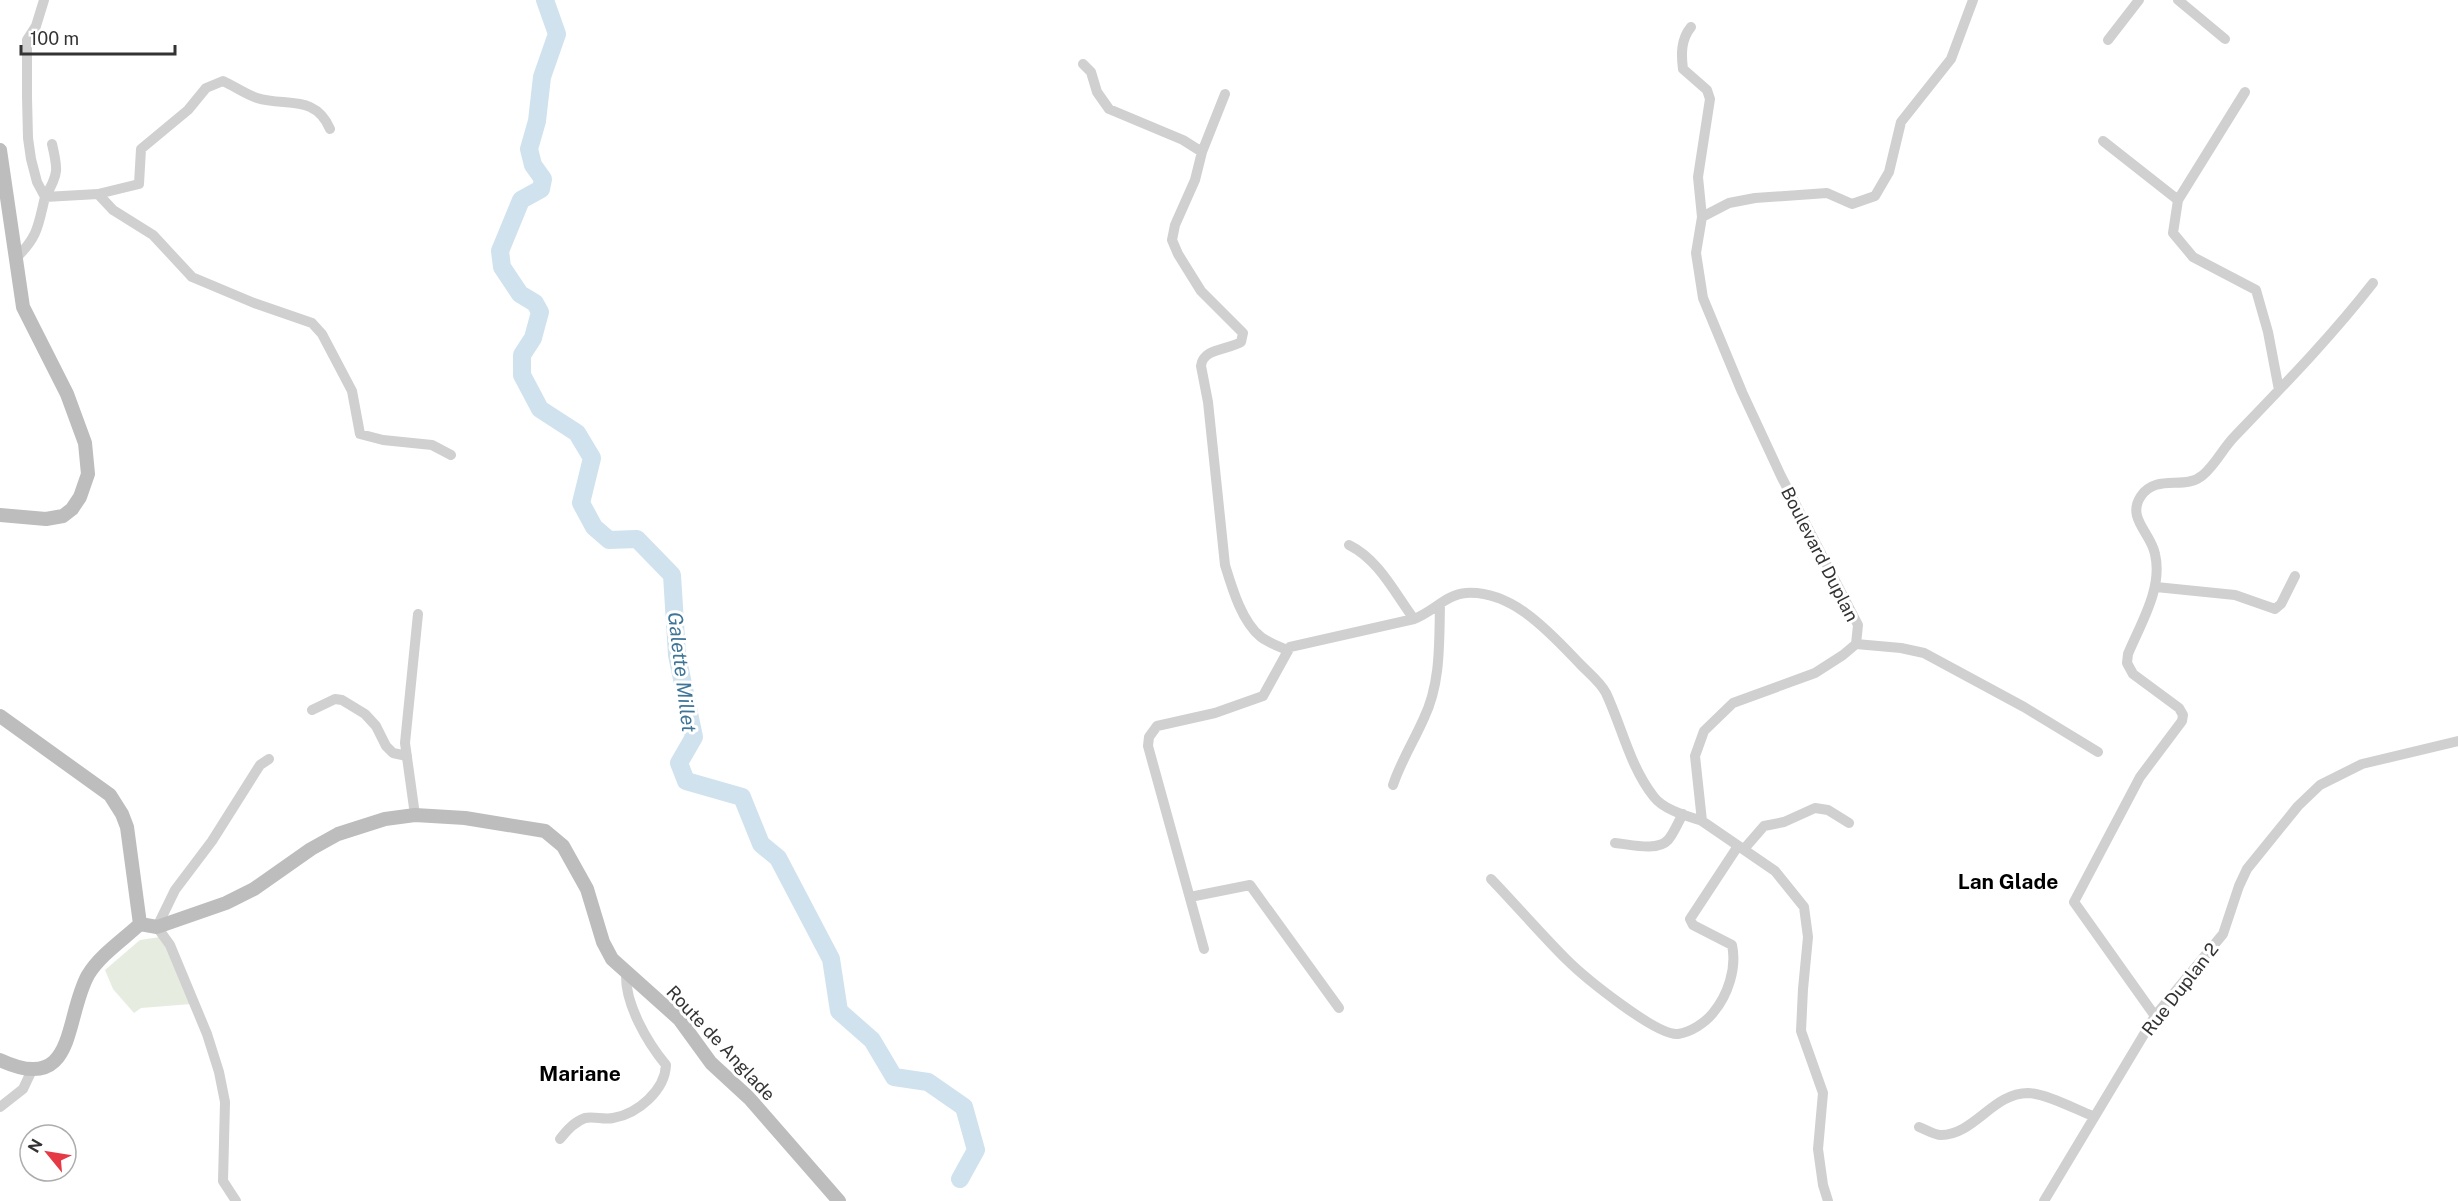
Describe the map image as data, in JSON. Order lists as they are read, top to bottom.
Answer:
{
  "streets": {
    "street": ["Boulevard Duplan", "Rue Duplan 2", "Route de Anglade"]
  },
  "districts": ["Lan Glade", "Mariane"],
  "water": ["Galette Millet"],
  "scale_bar": "100 m",
  "north": "top left"
}
